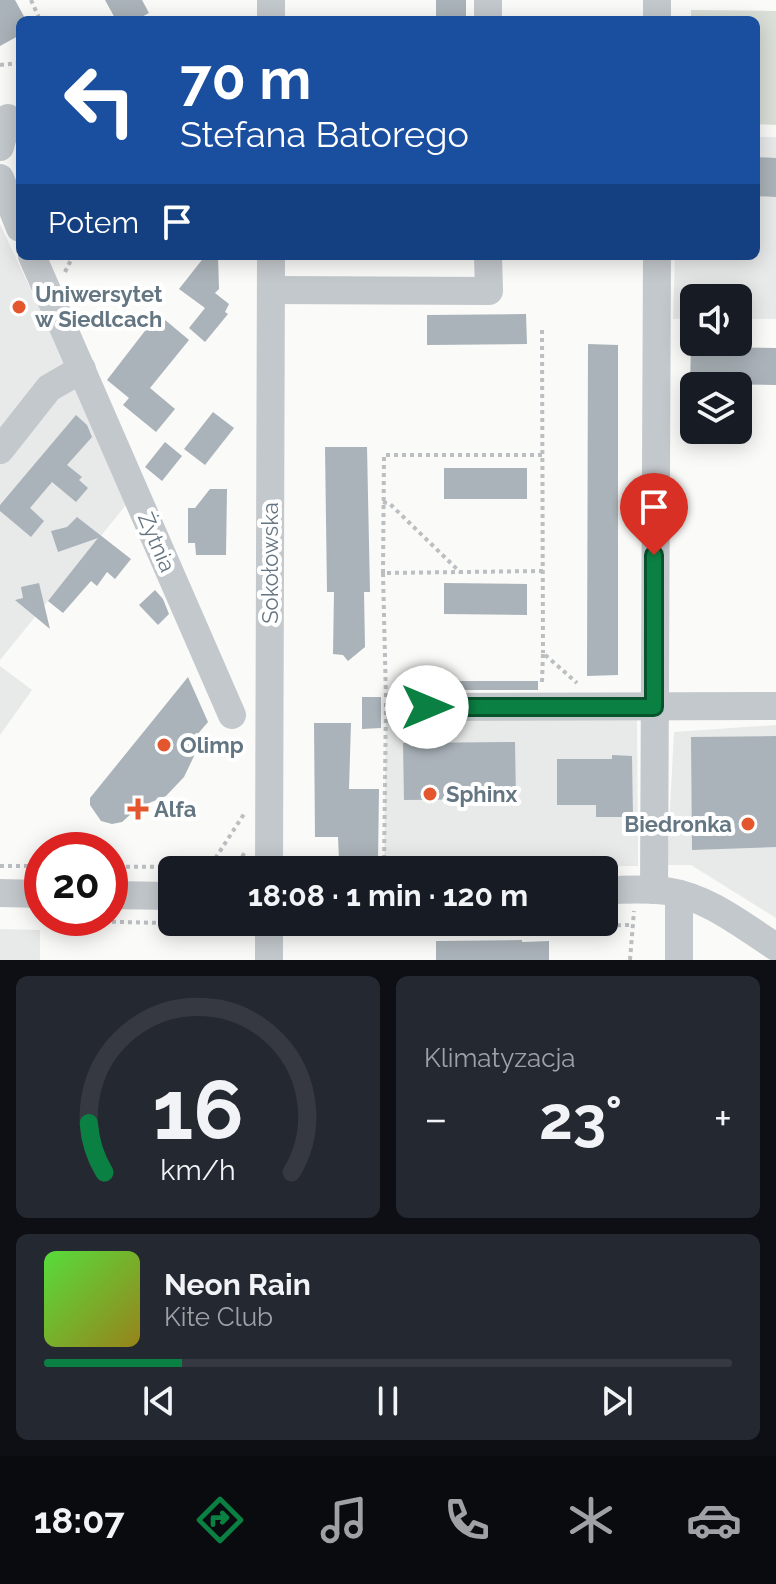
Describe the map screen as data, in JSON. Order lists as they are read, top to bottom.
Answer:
{
  "streets": {
    "street": ["Żytnia", "Sokołowska"]
  },
  "places": {
    "other": [
      "Uniwersytet w Siedlcach",
      "Olimp",
      "Sphinx",
      "Biedronka"
    ],
    "health": ["Alfa"]
  },
  "page": {
    "turn": ["70 m", "Stefana Batorego"],
    "then": "Potem",
    "limit": "20",
    "trip": "18:08 · 1 min · 120 m",
    "tile": "Klimatyzacja",
    "heat": ["−", "23°", "+"],
    "song": ["Neon Rain", "Kite Club"],
    "tabs": "18:07",
    "gauge": ["16", "km/h"]
  }
}
